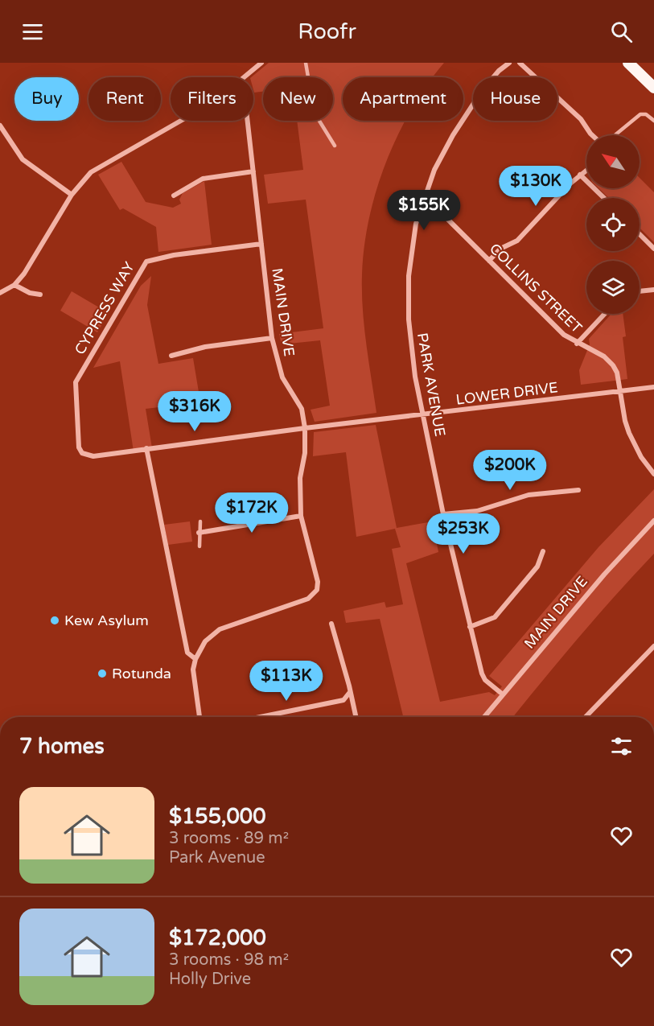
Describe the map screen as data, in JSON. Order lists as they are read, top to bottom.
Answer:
{
  "streets": {
    "street": [
      "COLLINS STREET",
      "CYPRESS WAY",
      "MAIN DRIVE",
      "PARK AVENUE",
      "LOWER DRIVE"
    ]
  },
  "crossings": [
    ["COLLINS STREET", "PARK AVENUE"],
    ["COLLINS STREET", "LOWER DRIVE"],
    ["CYPRESS WAY", "MAIN DRIVE"],
    ["CYPRESS WAY", "LOWER DRIVE"],
    ["MAIN DRIVE", "PARK AVENUE"],
    ["MAIN DRIVE", "LOWER DRIVE"],
    ["PARK AVENUE", "LOWER DRIVE"]
  ],
  "places": ["Kew Asylum", "Rotunda"],
  "north": "top left",
  "page": {
    "header": "Roofr",
    "chip": [
      "Buy",
      "Rent",
      "Filters",
      "New",
      "Apartment",
      "House"
    ],
    "price": [
      "$130K",
      "$155K",
      "$316K",
      "$200K",
      "$172K",
      "$253K",
      "$113K"
    ],
    "heading": "7 homes",
    "list": [
      {
        "name": "$155,000",
        "note": "3 rooms · 89 m² · Park Avenue"
      },
      {
        "name": "$172,000",
        "note": "3 rooms · 98 m² · Holly Drive"
      }
    ]
  }
}
